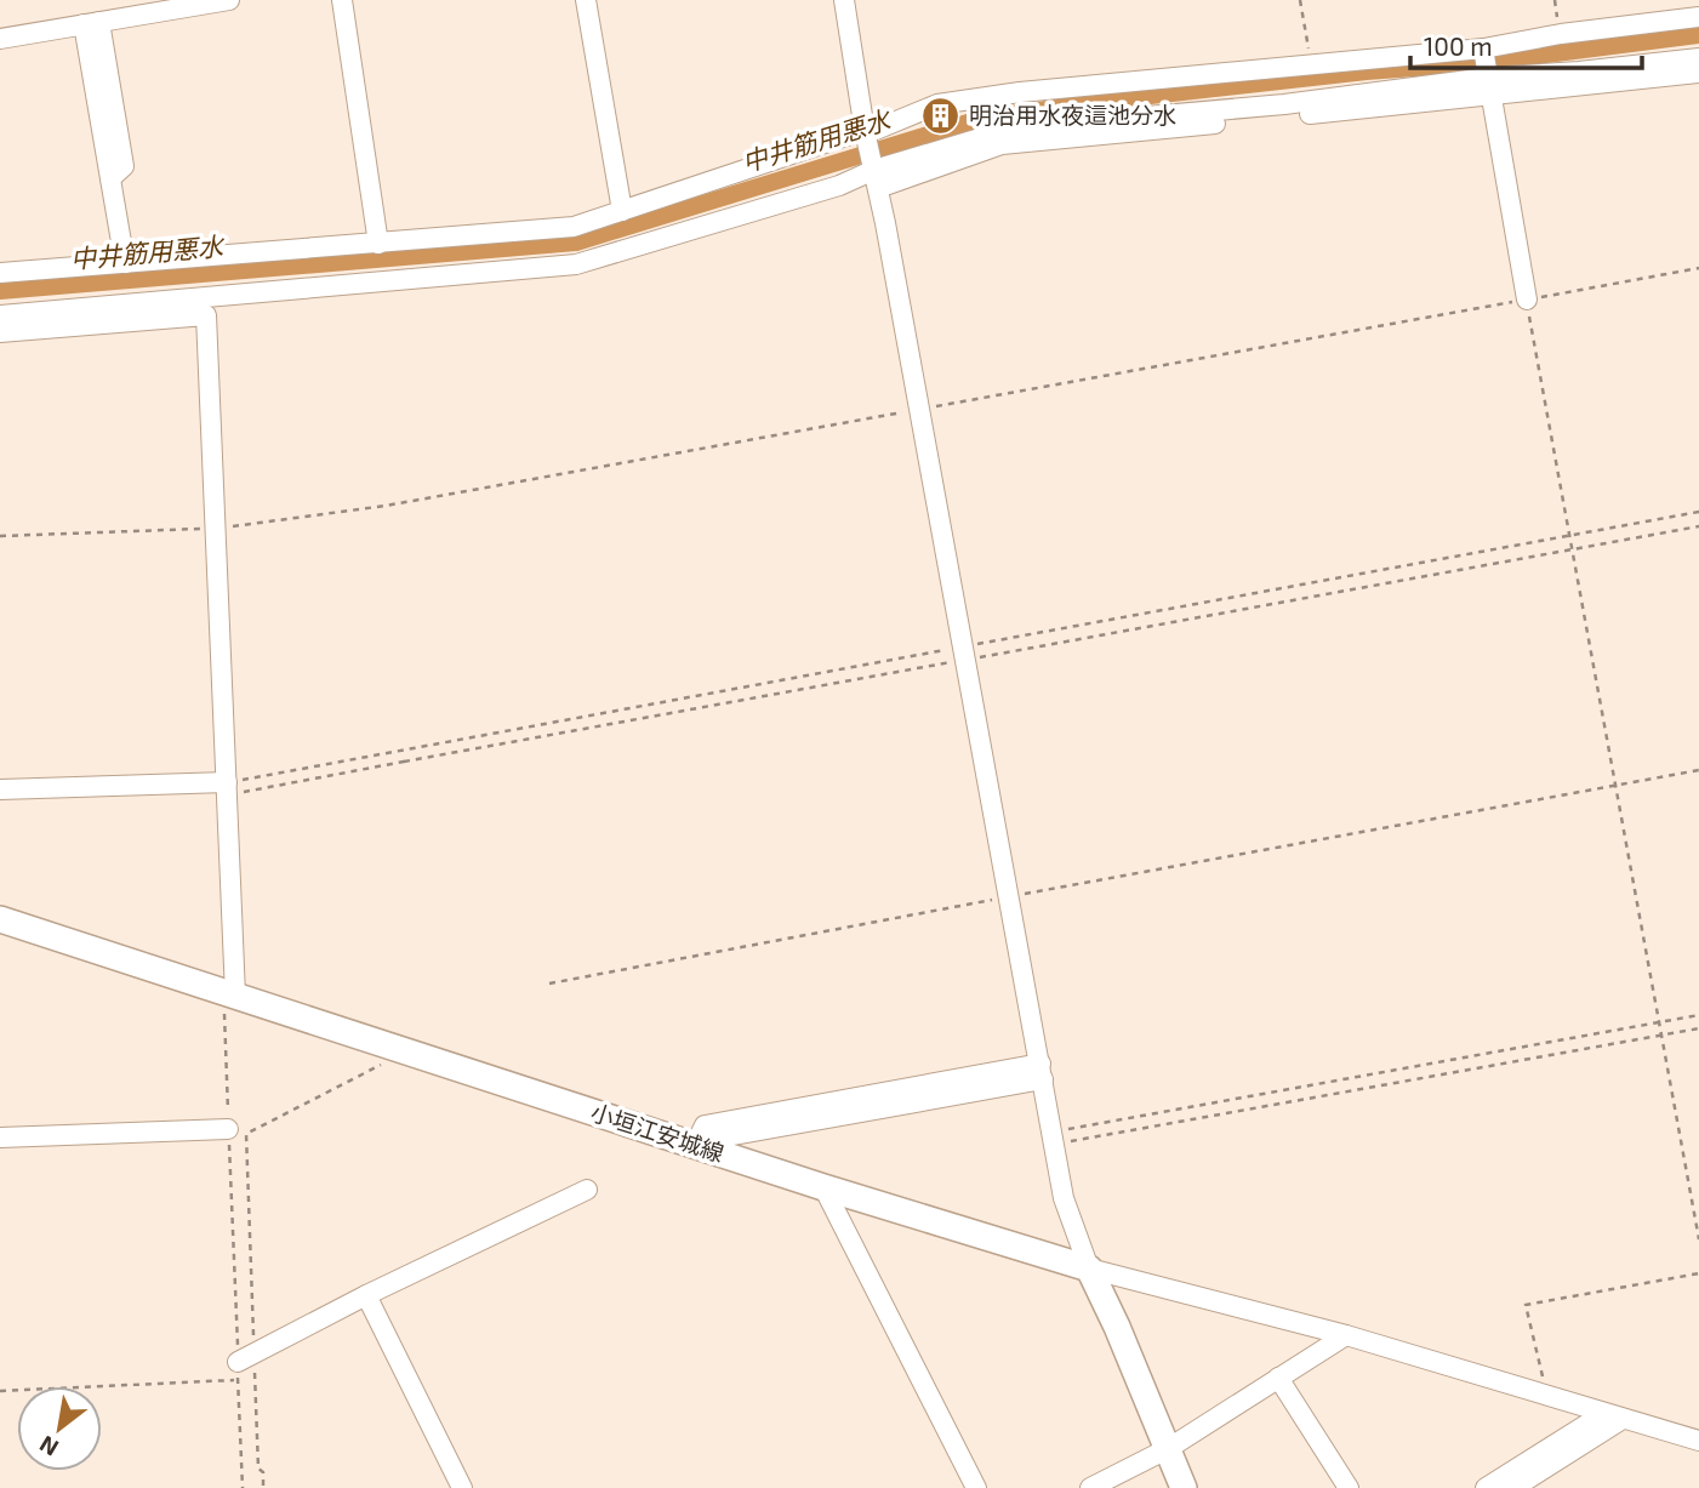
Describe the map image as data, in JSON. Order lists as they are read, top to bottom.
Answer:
{
  "streets": {
    "main road": ["小垣江安城線"]
  },
  "water": ["中井筋用悪水"],
  "places": {
    "building": ["明治用水夜這池分水"]
  },
  "scale_bar": "100 m",
  "north": "bottom left"
}
